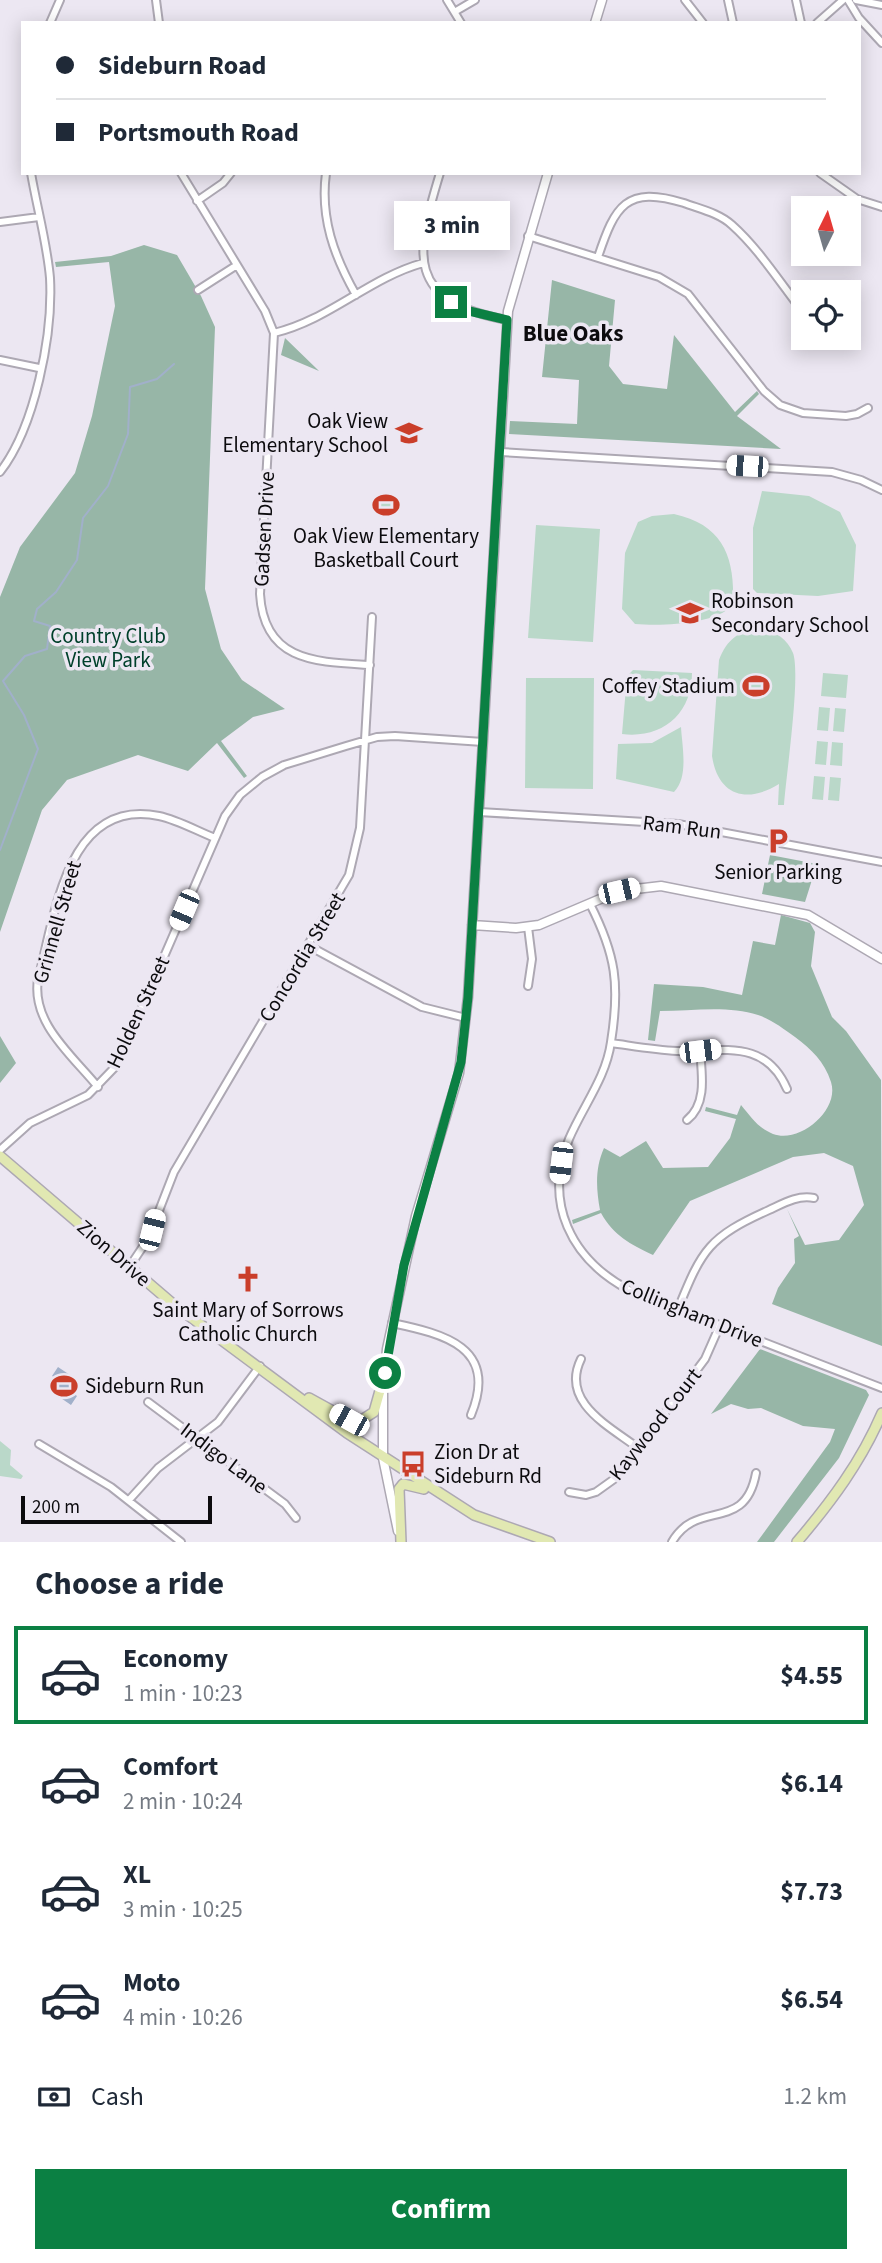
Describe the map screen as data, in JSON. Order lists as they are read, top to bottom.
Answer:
{
  "streets": {
    "main road": ["Zion Drive"],
    "street": [
      "Gadsen Drive",
      "Ram Run",
      "Grinnell Street",
      "Concordia Street",
      "Holden Street",
      "Collingham Drive",
      "Kaywood Court",
      "Indigo Lane"
    ]
  },
  "crossings": [
    ["Gadsen Drive", "Concordia Street"],
    ["Grinnell Street", "Holden Street"],
    ["Concordia Street", "Holden Street"],
    ["Concordia Street", "Zion Drive"],
    ["Collingham Drive", "Kaywood Court"]
  ],
  "districts": ["Blue Oaks"],
  "parks": ["Country Club View Park"],
  "places": {
    "school or university": ["Oak View Elementary School", "Robinson Secondary School"],
    "sports": ["Oak View Elementary Basketball Court", "Coffey Stadium", "Sideburn Run"],
    "parking": ["Senior Parking"],
    "church": ["Saint Mary of Sorrows Catholic Church"],
    "bus stop": ["Zion Dr at Sideburn Rd"]
  },
  "scale_bar": "200 m",
  "north": "top",
  "page": {
    "banner": ["Sideburn Road", "Portsmouth Road"],
    "bubble": "3 min",
    "scale": "200 m",
    "heading": "Choose a ride",
    "list": [
      {
        "name": "Economy",
        "note": "1 min · 10:23",
        "value": "$4.55"
      },
      {
        "name": "Comfort",
        "note": "2 min · 10:24",
        "value": "$6.14"
      },
      {
        "name": "XL",
        "note": "3 min · 10:25",
        "value": "$7.73"
      },
      {
        "name": "Moto",
        "note": "4 min · 10:26",
        "value": "$6.54"
      }
    ],
    "pay": ["Cash", "1.2 km"],
    "buttons": "Confirm"
  }
}
